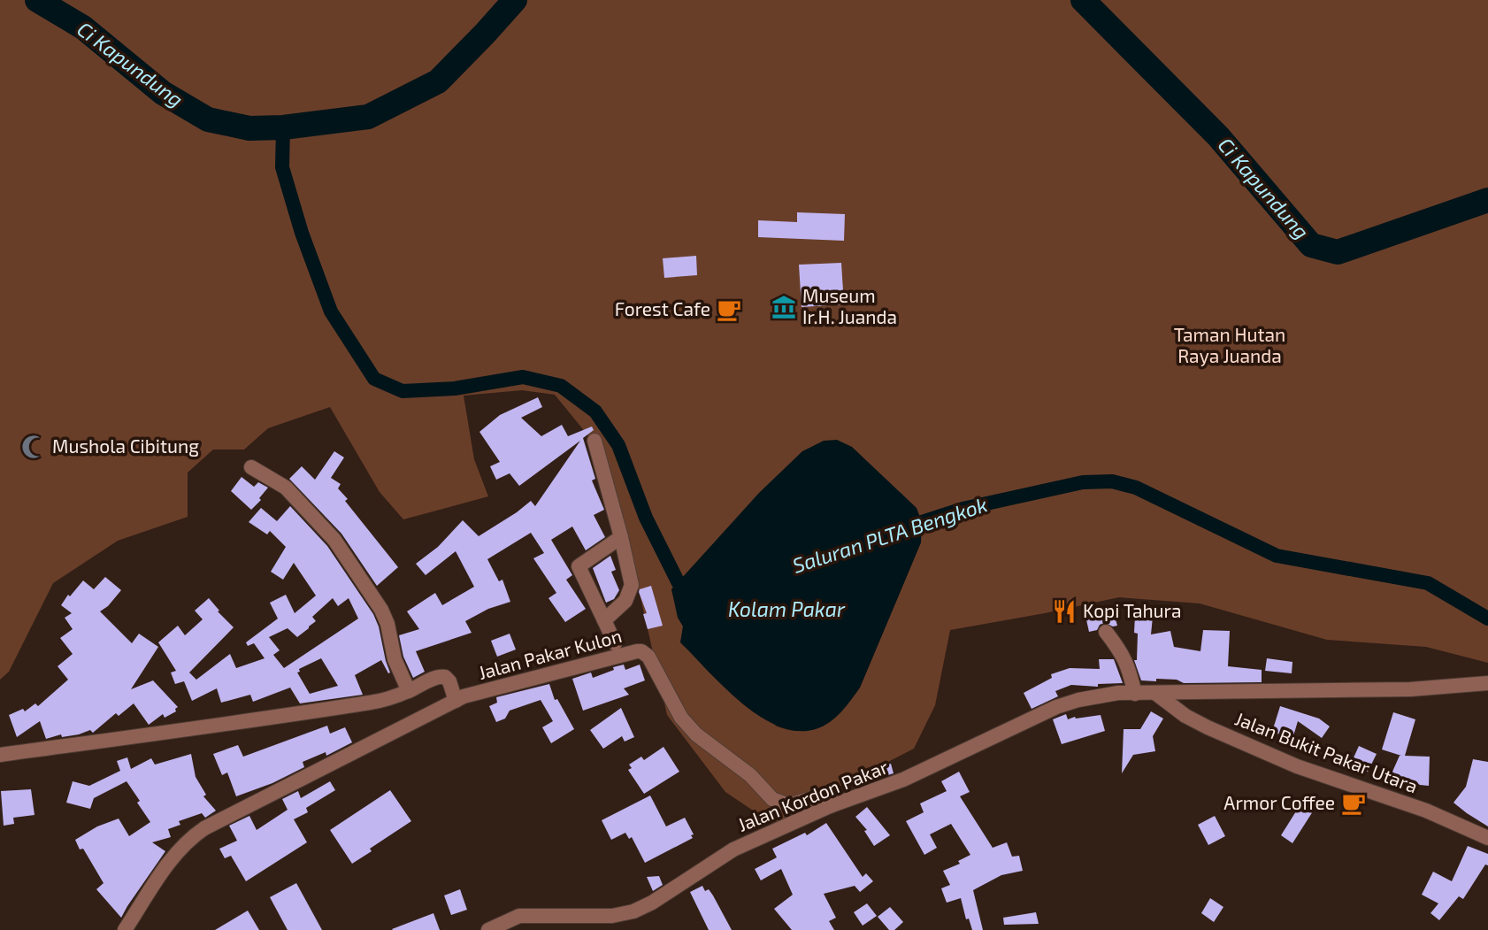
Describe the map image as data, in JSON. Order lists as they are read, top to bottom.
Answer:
{
  "streets": {
    "street": ["Jalan Pakar Kulon", "Jalan Bukit Pakar Utara", "Jalan Kordon Pakar"]
  },
  "crossings": [
    ["Jalan Pakar Kulon", "Jalan Kordon Pakar"],
    ["Jalan Bukit Pakar Utara", "Jalan Kordon Pakar"]
  ],
  "water": ["Ci Kapundung", "Saluran PLTA Bengkok", "Kolam Pakar"],
  "parks": ["Taman Hutan Raya Juanda"],
  "places": {
    "museum": ["Museum Ir.H. Juanda"],
    "cafe": ["Forest Cafe", "Armor Coffee"],
    "mosque": ["Mushola Cibitung"],
    "restaurant": ["Kopi Tahura"]
  }
}
